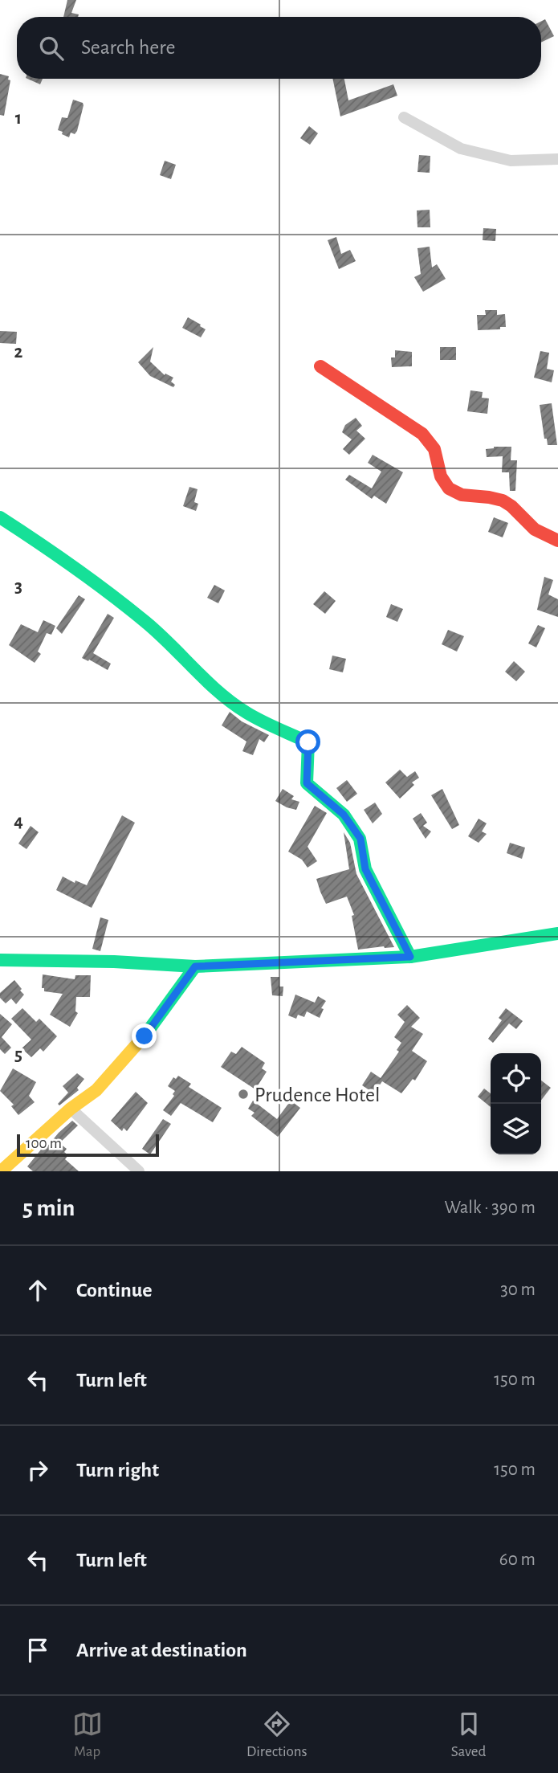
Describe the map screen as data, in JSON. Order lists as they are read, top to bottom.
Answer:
{
  "places": ["Prudence Hotel"],
  "scale_bar": "100 m",
  "page": {
    "search": "Search here",
    "scale": "100 m",
    "heading": ["5 min", "Walk · 390 m"],
    "list": [
      ["Continue", "30 m"],
      ["Turn left", "150 m"],
      ["Turn right", "150 m"],
      ["Turn left", "60 m"],
      "Arrive at destination"
    ],
    "nav": ["Map", "Directions", "Saved"]
  },
  "grid": {
    "rows": [
      "1",
      "2",
      "3",
      "4",
      "5"
    ]
  }
}
